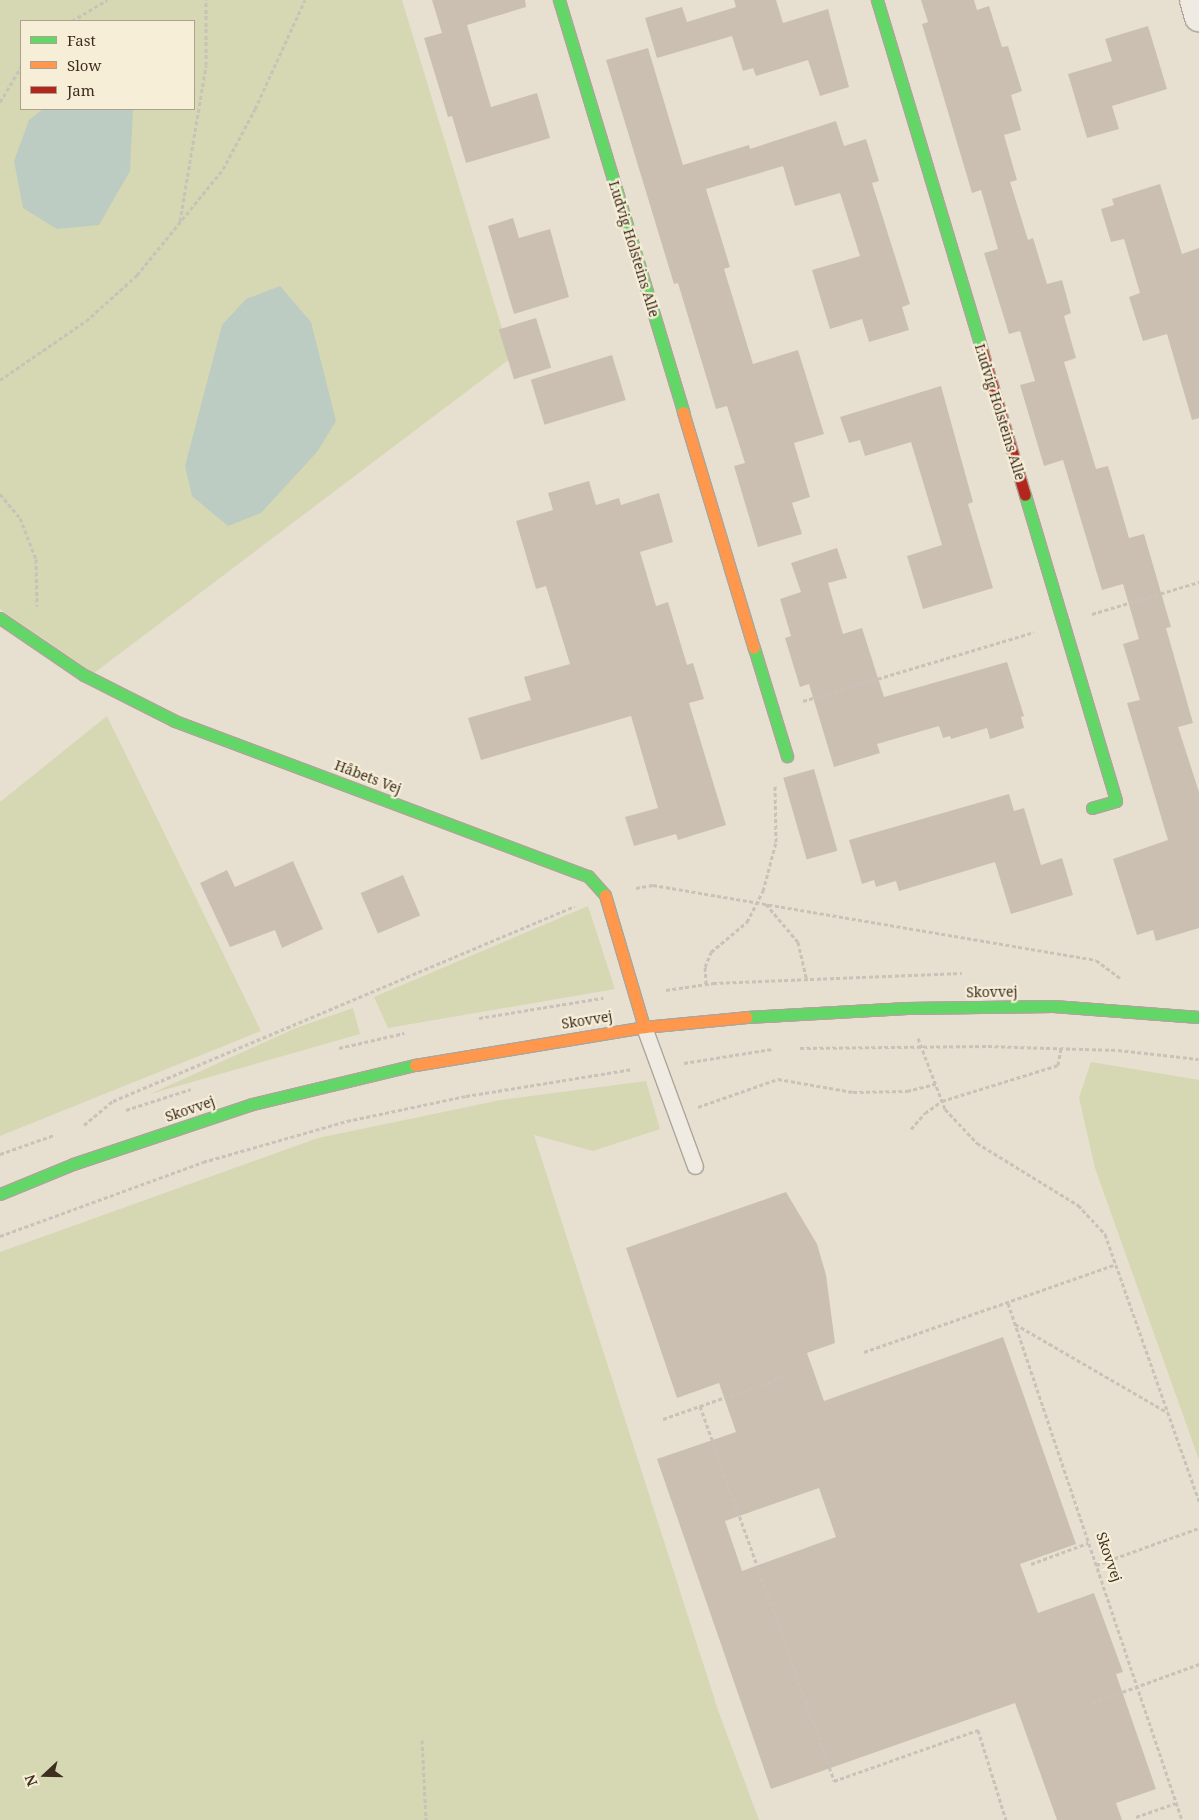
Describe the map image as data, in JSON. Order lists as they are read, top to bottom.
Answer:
{
  "streets": {
    "street": ["Ludvig Holsteins Alle", "Håbets Vej", "Skovvej"]
  },
  "crossings": [
    ["Håbets Vej", "Skovvej"]
  ],
  "legend": ["Fast", "Slow", "Jam"],
  "north": "left"
}
